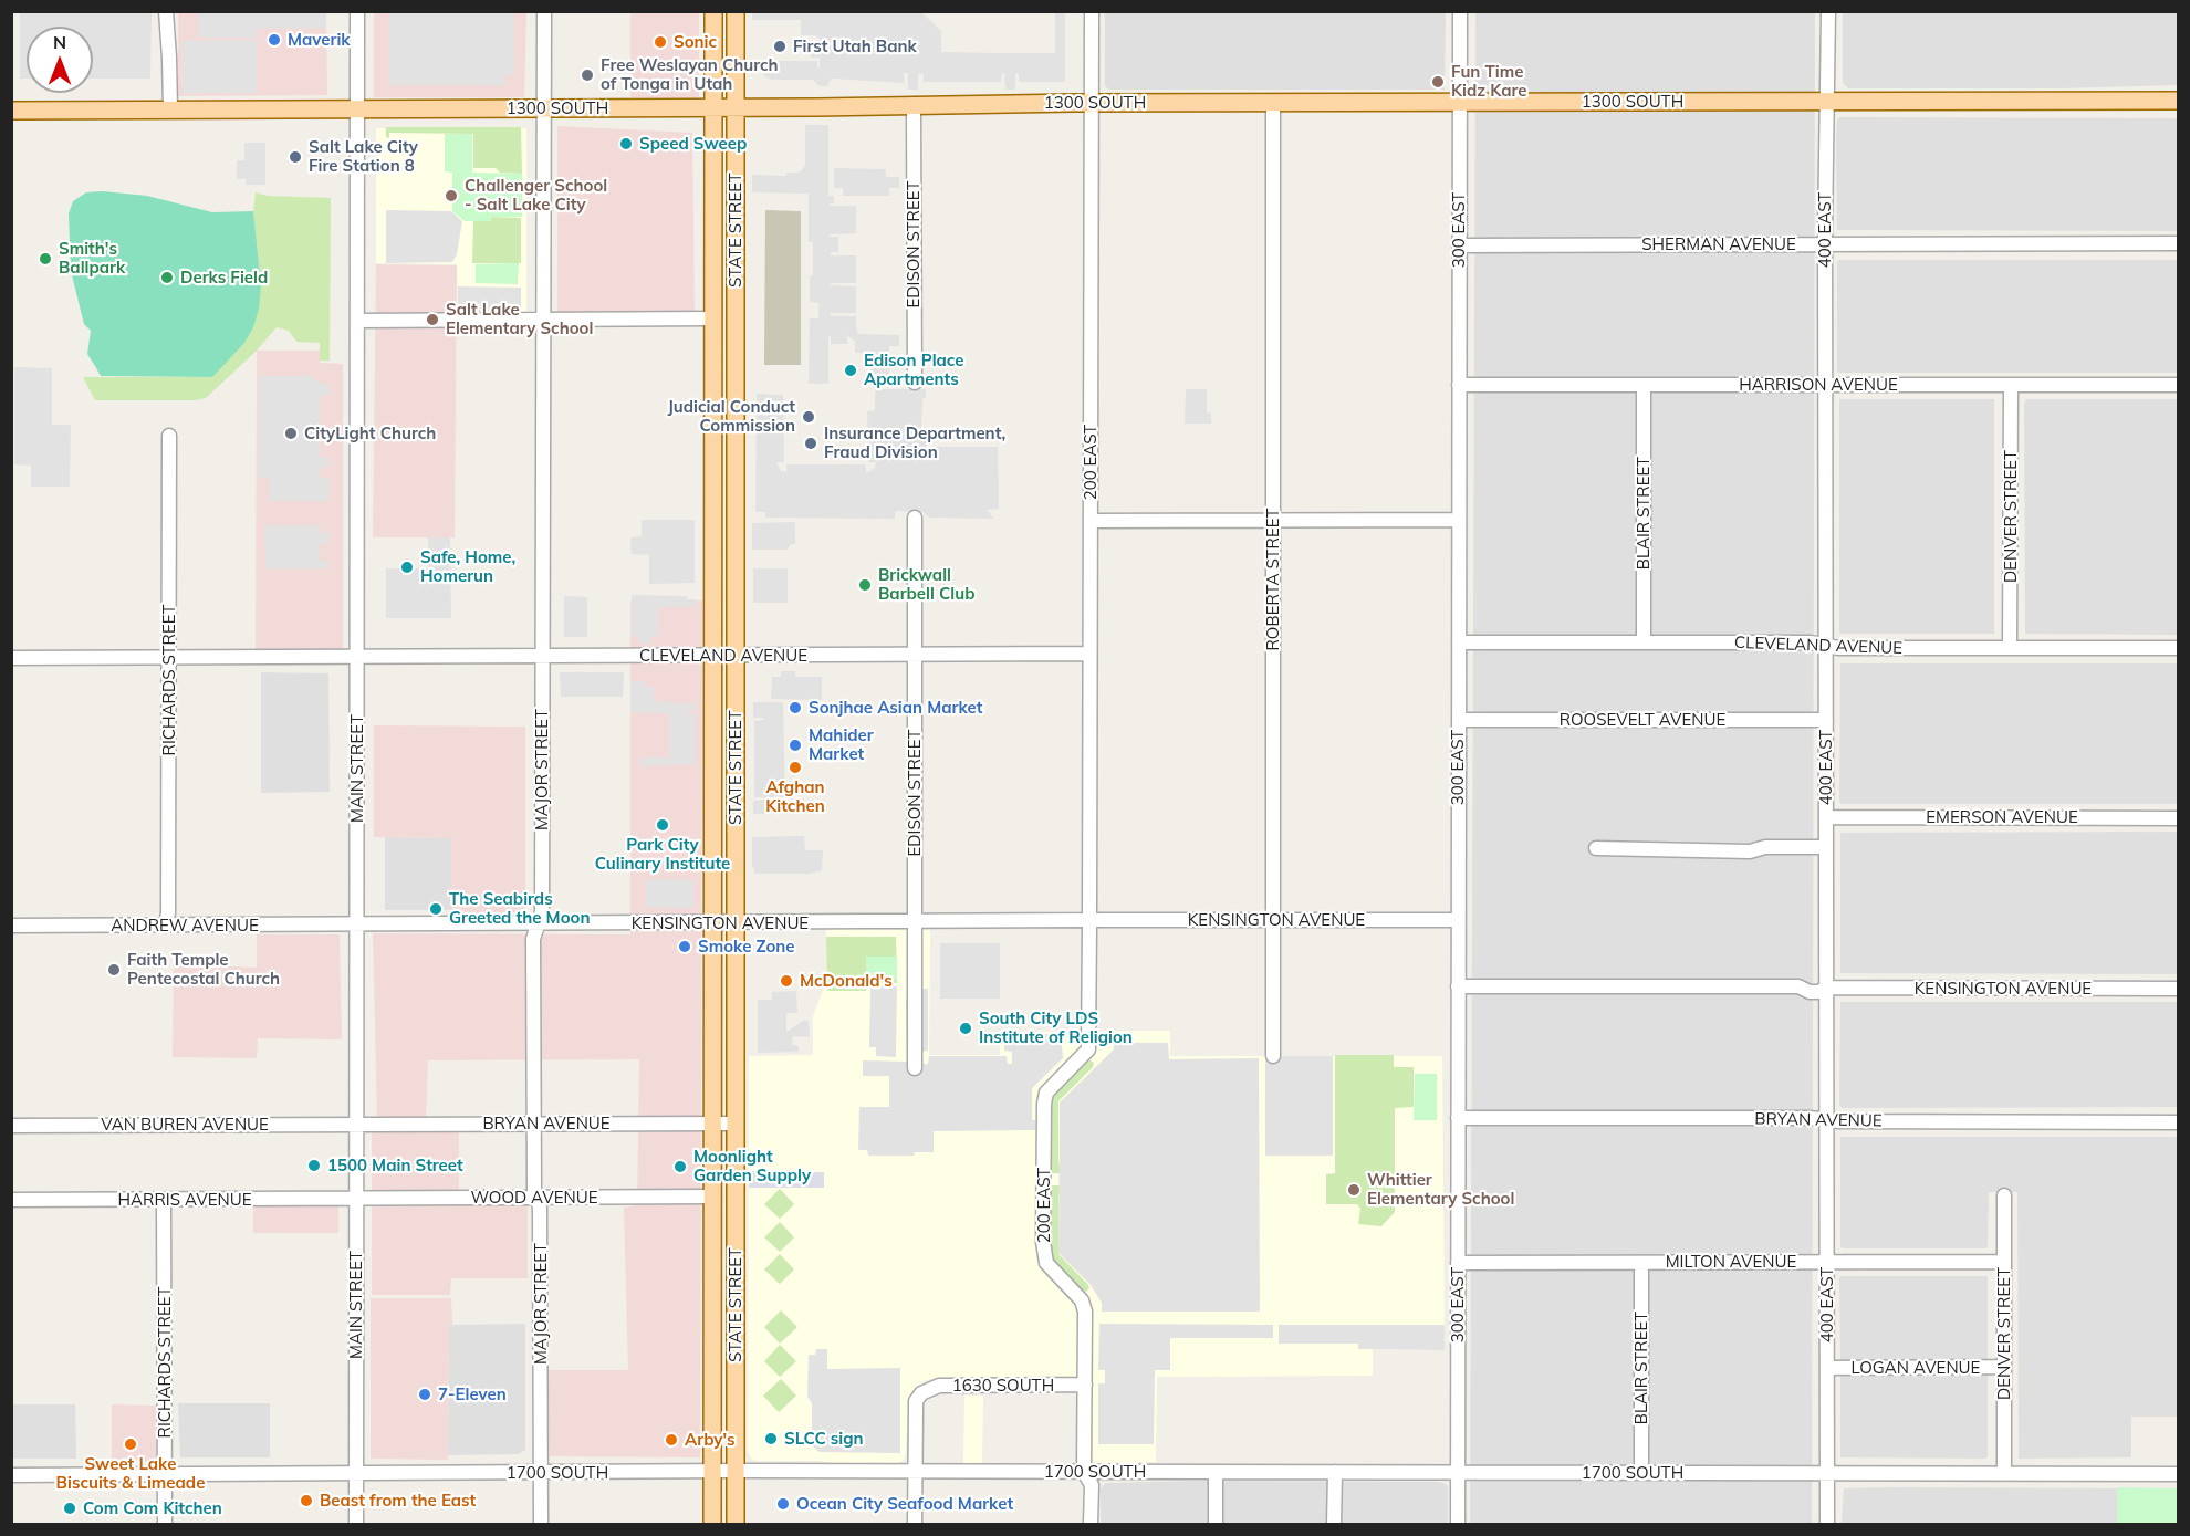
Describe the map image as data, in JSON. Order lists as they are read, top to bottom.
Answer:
{
  "streets": {
    "main road": ["1300 SOUTH", "STATE STREET"],
    "street": [
      "300 EAST",
      "400 EAST",
      "EDISON STREET",
      "SHERMAN AVENUE",
      "HARRISON AVENUE",
      "200 EAST",
      "BLAIR STREET",
      "DENVER STREET",
      "ROBERTA STREET",
      "CLEVELAND AVENUE",
      "RICHARDS STREET",
      "ROOSEVELT AVENUE",
      "MAIN STREET",
      "MAJOR STREET",
      "EMERSON AVENUE",
      "KENSINGTON AVENUE",
      "ANDREW AVENUE",
      "BRYAN AVENUE",
      "VAN BUREN AVENUE",
      "WOOD AVENUE",
      "HARRIS AVENUE",
      "MILTON AVENUE",
      "LOGAN AVENUE",
      "1630 SOUTH",
      "1700 SOUTH"
    ]
  },
  "crossings": [
    ["1300 SOUTH", "STATE STREET"],
    ["1300 SOUTH", "300 EAST"],
    ["1300 SOUTH", "400 EAST"],
    ["1300 SOUTH", "EDISON STREET"],
    ["1300 SOUTH", "200 EAST"],
    ["1300 SOUTH", "ROBERTA STREET"],
    ["1300 SOUTH", "MAIN STREET"],
    ["1300 SOUTH", "MAJOR STREET"],
    ["STATE STREET", "CLEVELAND AVENUE"],
    ["STATE STREET", "KENSINGTON AVENUE"],
    ["STATE STREET", "BRYAN AVENUE"],
    ["STATE STREET", "WOOD AVENUE"],
    ["STATE STREET", "1700 SOUTH"],
    ["300 EAST", "SHERMAN AVENUE"],
    ["300 EAST", "HARRISON AVENUE"],
    ["300 EAST", "CLEVELAND AVENUE"],
    ["300 EAST", "ROOSEVELT AVENUE"],
    ["300 EAST", "KENSINGTON AVENUE"],
    ["300 EAST", "BRYAN AVENUE"],
    ["300 EAST", "MILTON AVENUE"],
    ["300 EAST", "1700 SOUTH"],
    ["400 EAST", "SHERMAN AVENUE"],
    ["400 EAST", "HARRISON AVENUE"],
    ["400 EAST", "CLEVELAND AVENUE"],
    ["400 EAST", "ROOSEVELT AVENUE"],
    ["400 EAST", "EMERSON AVENUE"],
    ["400 EAST", "KENSINGTON AVENUE"],
    ["400 EAST", "BRYAN AVENUE"],
    ["400 EAST", "MILTON AVENUE"],
    ["400 EAST", "LOGAN AVENUE"],
    ["400 EAST", "1700 SOUTH"],
    ["EDISON STREET", "CLEVELAND AVENUE"],
    ["EDISON STREET", "KENSINGTON AVENUE"],
    ["HARRISON AVENUE", "BLAIR STREET"],
    ["HARRISON AVENUE", "DENVER STREET"],
    ["200 EAST", "CLEVELAND AVENUE"],
    ["200 EAST", "KENSINGTON AVENUE"],
    ["200 EAST", "1630 SOUTH"],
    ["200 EAST", "1700 SOUTH"],
    ["BLAIR STREET", "CLEVELAND AVENUE"],
    ["BLAIR STREET", "MILTON AVENUE"],
    ["BLAIR STREET", "1700 SOUTH"],
    ["DENVER STREET", "CLEVELAND AVENUE"],
    ["DENVER STREET", "MILTON AVENUE"],
    ["DENVER STREET", "LOGAN AVENUE"],
    ["DENVER STREET", "1700 SOUTH"],
    ["ROBERTA STREET", "KENSINGTON AVENUE"],
    ["CLEVELAND AVENUE", "RICHARDS STREET"],
    ["CLEVELAND AVENUE", "MAIN STREET"],
    ["CLEVELAND AVENUE", "MAJOR STREET"],
    ["RICHARDS STREET", "ANDREW AVENUE"],
    ["RICHARDS STREET", "HARRIS AVENUE"],
    ["RICHARDS STREET", "1700 SOUTH"],
    ["MAIN STREET", "KENSINGTON AVENUE"],
    ["MAIN STREET", "ANDREW AVENUE"],
    ["MAIN STREET", "BRYAN AVENUE"],
    ["MAIN STREET", "VAN BUREN AVENUE"],
    ["MAIN STREET", "WOOD AVENUE"],
    ["MAIN STREET", "HARRIS AVENUE"],
    ["MAIN STREET", "1700 SOUTH"],
    ["MAJOR STREET", "KENSINGTON AVENUE"],
    ["MAJOR STREET", "BRYAN AVENUE"],
    ["MAJOR STREET", "WOOD AVENUE"],
    ["MAJOR STREET", "1700 SOUTH"],
    ["KENSINGTON AVENUE", "ANDREW AVENUE"],
    ["BRYAN AVENUE", "VAN BUREN AVENUE"],
    ["WOOD AVENUE", "HARRIS AVENUE"],
    ["1630 SOUTH", "1700 SOUTH"]
  ],
  "places": [
    "Maverik",
    "Sonic",
    "First Utah Bank",
    "Free Weslayan Church of Tonga in Utah",
    "Fun Time Kidz Kare",
    "Speed Sweep",
    "Salt Lake City Fire Station 8",
    "Challenger School - Salt Lake City",
    "Smith's Ballpark",
    "Derks Field",
    "Salt Lake Elementary School",
    "Edison Place Apartments",
    "Judicial Conduct Commission",
    "CityLight Church",
    "Insurance Department, Fraud Division",
    "Safe, Home, Homerun",
    "Brickwall Barbell Club",
    "Sonjhae Asian Market",
    "Mahider Market",
    "Afghan Kitchen",
    "Park City Culinary Institute",
    "The Seabirds Greeted the Moon",
    "Smoke Zone",
    "Faith Temple Pentecostal Church",
    "McDonald's",
    "South City LDS Institute of Religion",
    "1500 Main Street",
    "Moonlight Garden Supply",
    "Whittier Elementary School",
    "7-Eleven",
    "SLCC sign",
    "Arby's",
    "Sweet Lake Biscuits & Limeade",
    "Beast from the East",
    "Ocean City Seafood Market",
    "Com Com Kitchen"
  ],
  "north": "top"
}
